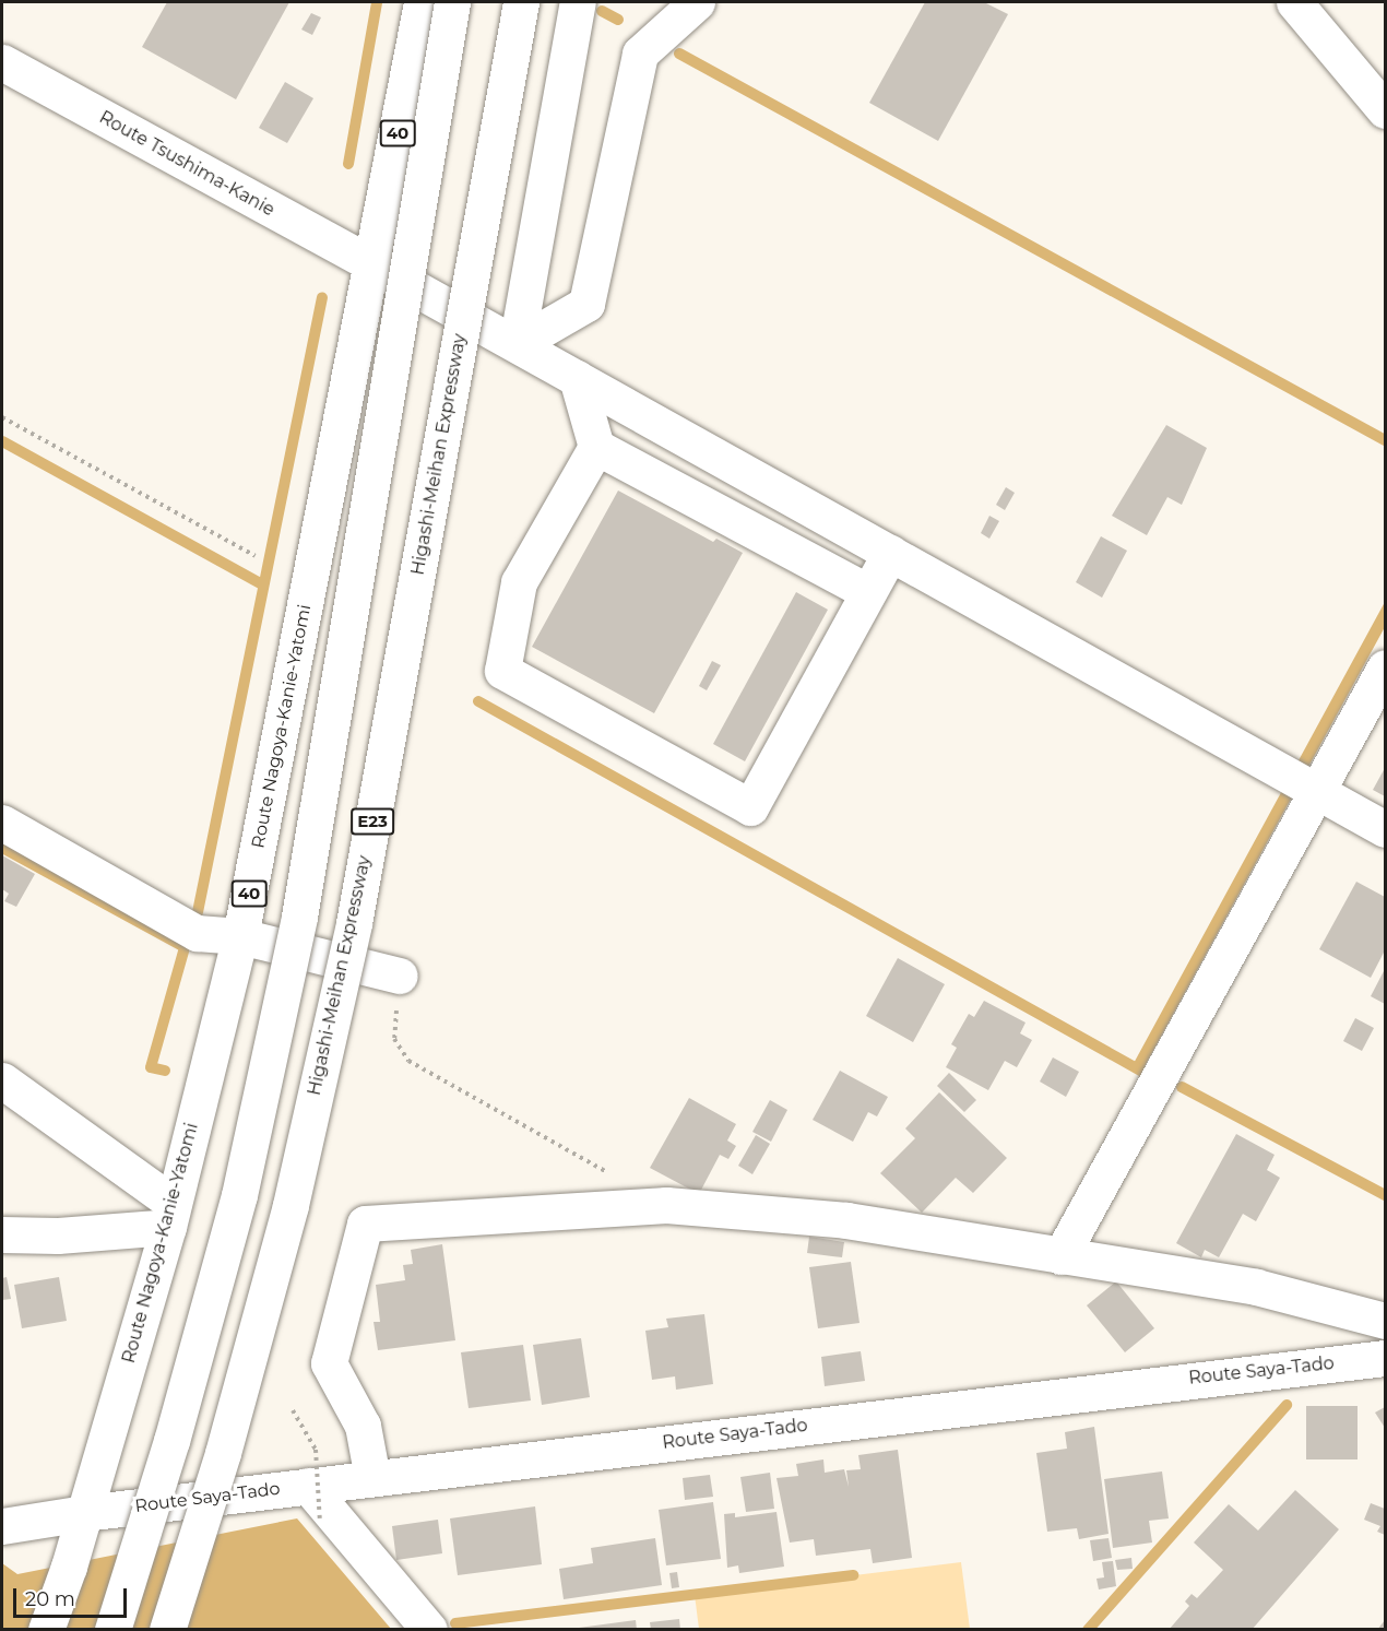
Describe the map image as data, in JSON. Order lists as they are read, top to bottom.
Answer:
{
  "streets": {
    "main road": [
      "40",
      "Route Tsushima-Kanie",
      "Higashi-Meihan Expressway",
      "Route Nagoya-Kanie-Yatomi",
      "E23",
      "Route Saya-Tado"
    ]
  },
  "crossings": [
    ["Route Tsushima-Kanie", "Route Nagoya-Kanie-Yatomi"],
    ["Route Nagoya-Kanie-Yatomi", "Route Saya-Tado"]
  ],
  "scale_bar": "20 m"
}
